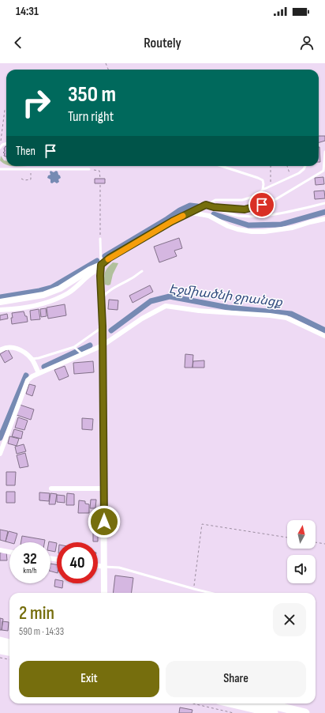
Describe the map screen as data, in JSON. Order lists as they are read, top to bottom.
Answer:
{
  "water": ["Էջմիածնի ջրանցք"],
  "north": "top",
  "page": {
    "status": "14:31",
    "header": "Routely",
    "turn": ["350 m", "Turn right"],
    "then": "Then",
    "speed": "32 km/h",
    "limit": "40",
    "heading": ["2 min", "590 m · 14:33"],
    "buttons": ["Exit", "Share"]
  }
}
